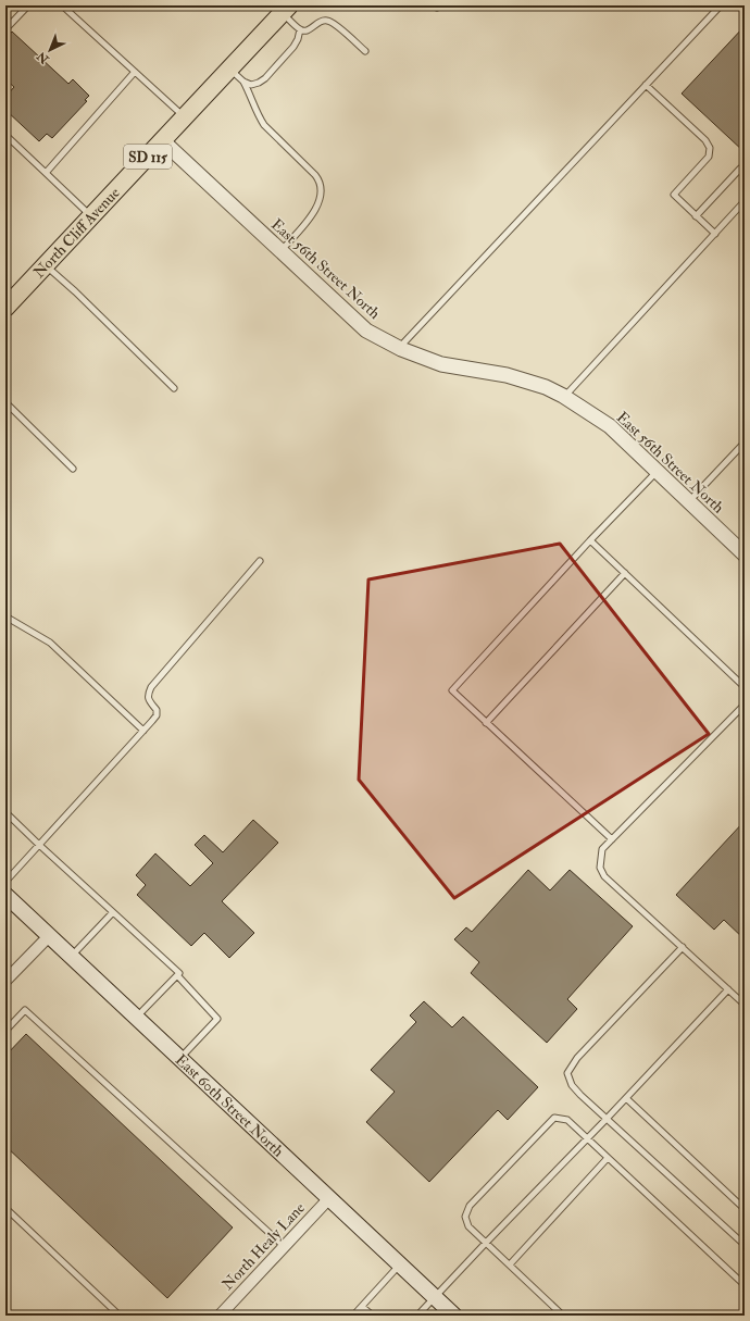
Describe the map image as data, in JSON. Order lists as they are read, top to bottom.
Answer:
{
  "streets": {
    "main road": ["SD 115", "North Cliff Avenue", "East 60th Street North"],
    "street": ["East 56th Street North", "North Healy Lane"]
  },
  "crossings": [
    ["North Cliff Avenue", "East 56th Street North"],
    ["East 60th Street North", "North Healy Lane"]
  ],
  "north": "bottom left"
}
